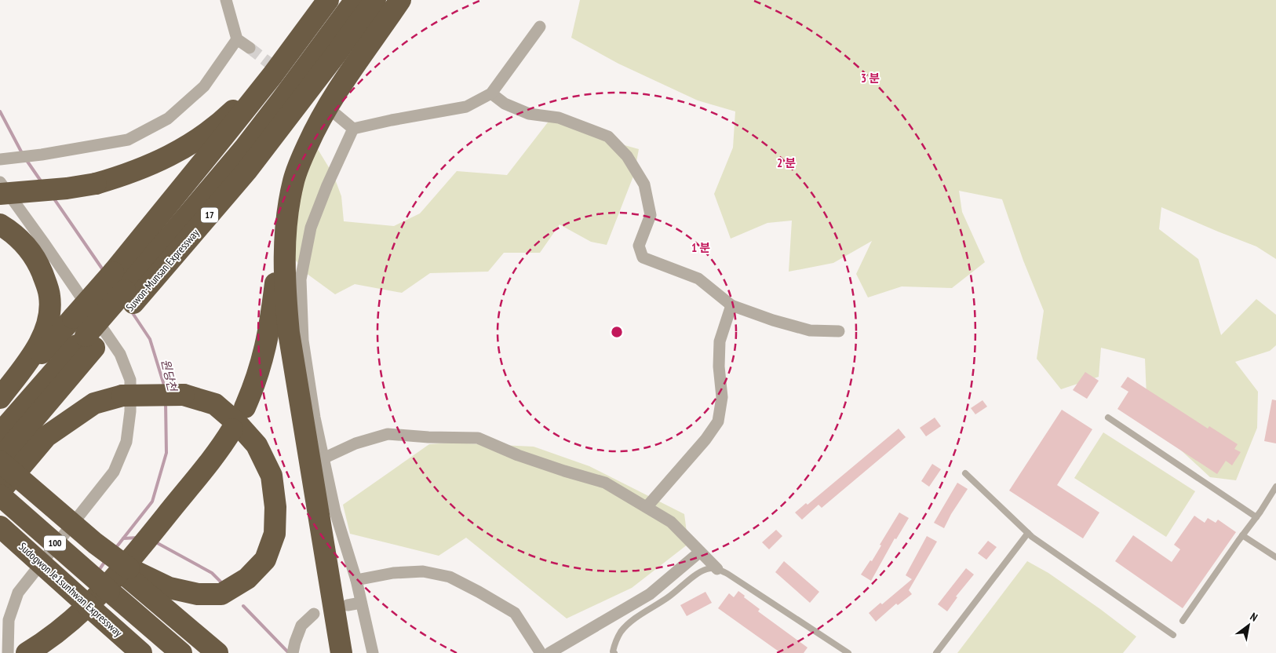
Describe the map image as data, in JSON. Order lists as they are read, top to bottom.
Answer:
{
  "streets": {
    "highway": [
      "17",
      "Suwon-Munsan Expressway",
      "100",
      "Sudogwon Je1sunhwan Expressway"
    ]
  },
  "water": ["원당천"],
  "north": "top right",
  "rings": ["3 분", "2 분", "1 분"]
}
